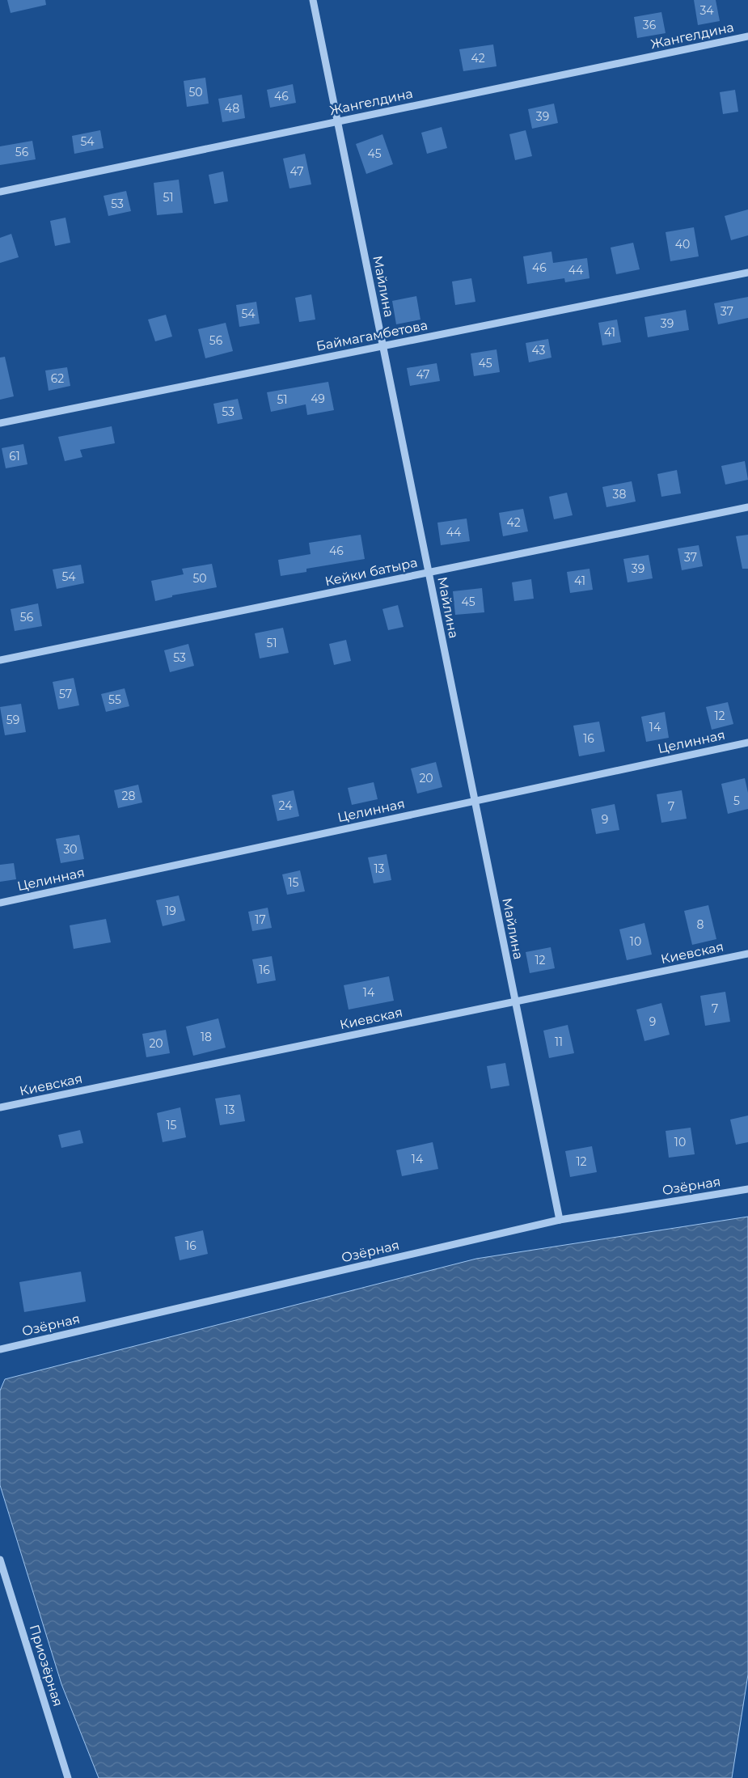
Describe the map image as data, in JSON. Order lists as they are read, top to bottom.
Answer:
{
  "streets": {
    "street": [
      "Жангелдина",
      "Майлина",
      "Баймагамбетова",
      "Кейки батыра",
      "Целинная",
      "Киевская",
      "Озёрная",
      "Приозёрная"
    ]
  },
  "crossings": [
    ["Жангелдина", "Майлина"],
    ["Майлина", "Баймагамбетова"],
    ["Майлина", "Кейки батыра"],
    ["Майлина", "Целинная"],
    ["Майлина", "Киевская"],
    ["Майлина", "Озёрная"]
  ],
  "house_numbers": [
    "34",
    "36",
    "42",
    "50",
    "46",
    "48",
    "39",
    "54",
    "56",
    "45",
    "47",
    "51",
    "53",
    "40",
    "46",
    "44",
    "37",
    "54",
    "39",
    "41",
    "56",
    "43",
    "45",
    "47",
    "62",
    "49",
    "51",
    "53",
    "61",
    "38",
    "42",
    "44",
    "46",
    "37",
    "39",
    "54",
    "50",
    "41",
    "45",
    "56",
    "51",
    "53",
    "57",
    "55",
    "12",
    "59",
    "14",
    "16",
    "20",
    "28",
    "5",
    "24",
    "7",
    "9",
    "30",
    "13",
    "15",
    "19",
    "17",
    "8",
    "10",
    "12",
    "16",
    "14",
    "7",
    "9",
    "18",
    "11",
    "20",
    "13",
    "15",
    "10",
    "14",
    "12",
    "16"
  ]
}
